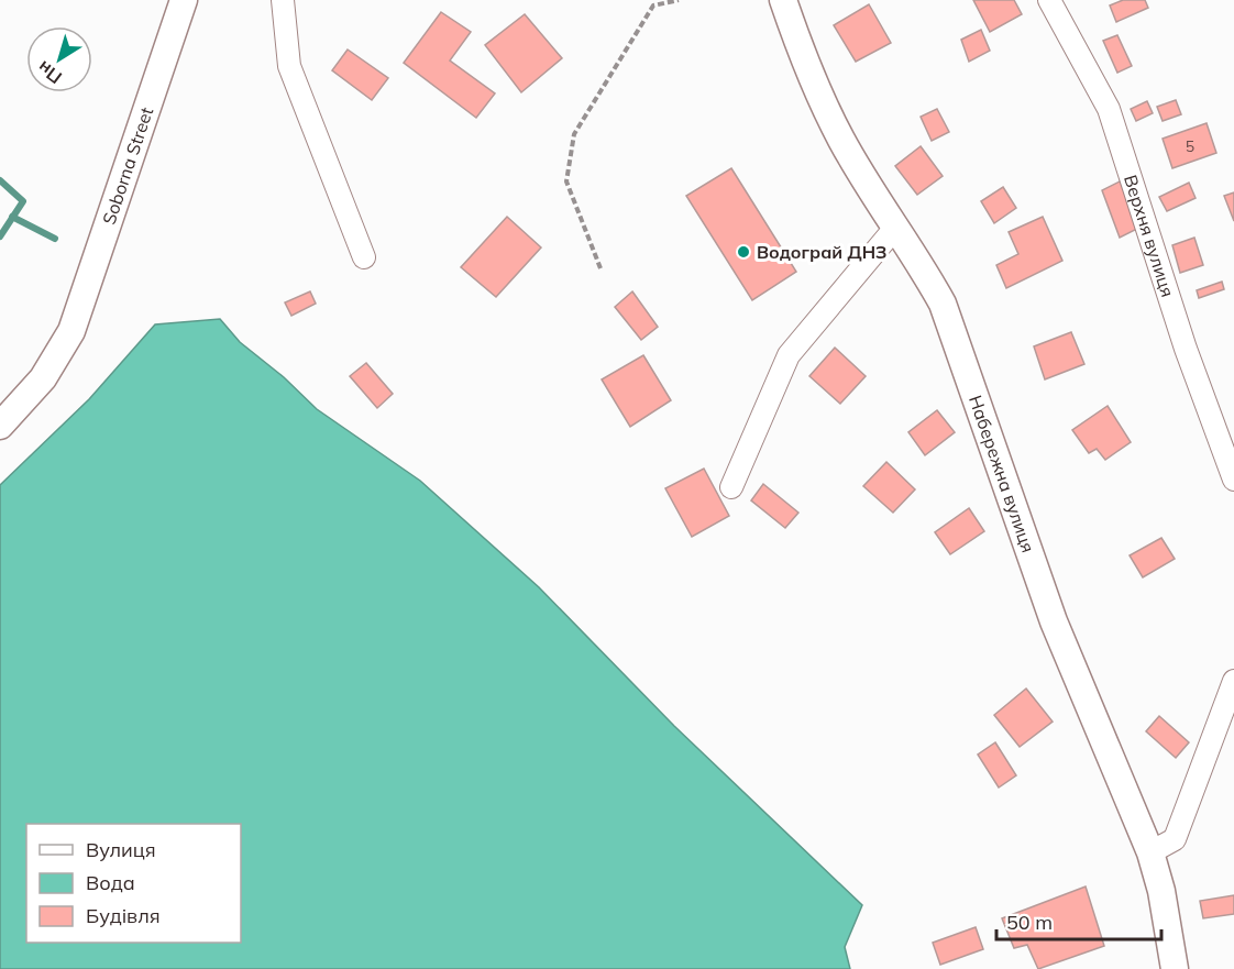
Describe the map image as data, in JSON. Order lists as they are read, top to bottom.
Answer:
{
  "streets": {
    "street": ["Soborna Street", "Верхня вулиця", "Набережна вулиця"]
  },
  "places": ["Водограй ДНЗ"],
  "house_numbers": ["5"],
  "legend": ["Вулиця", "Вода", "Будівля"],
  "scale_bar": "50 m",
  "north": "bottom left"
}
